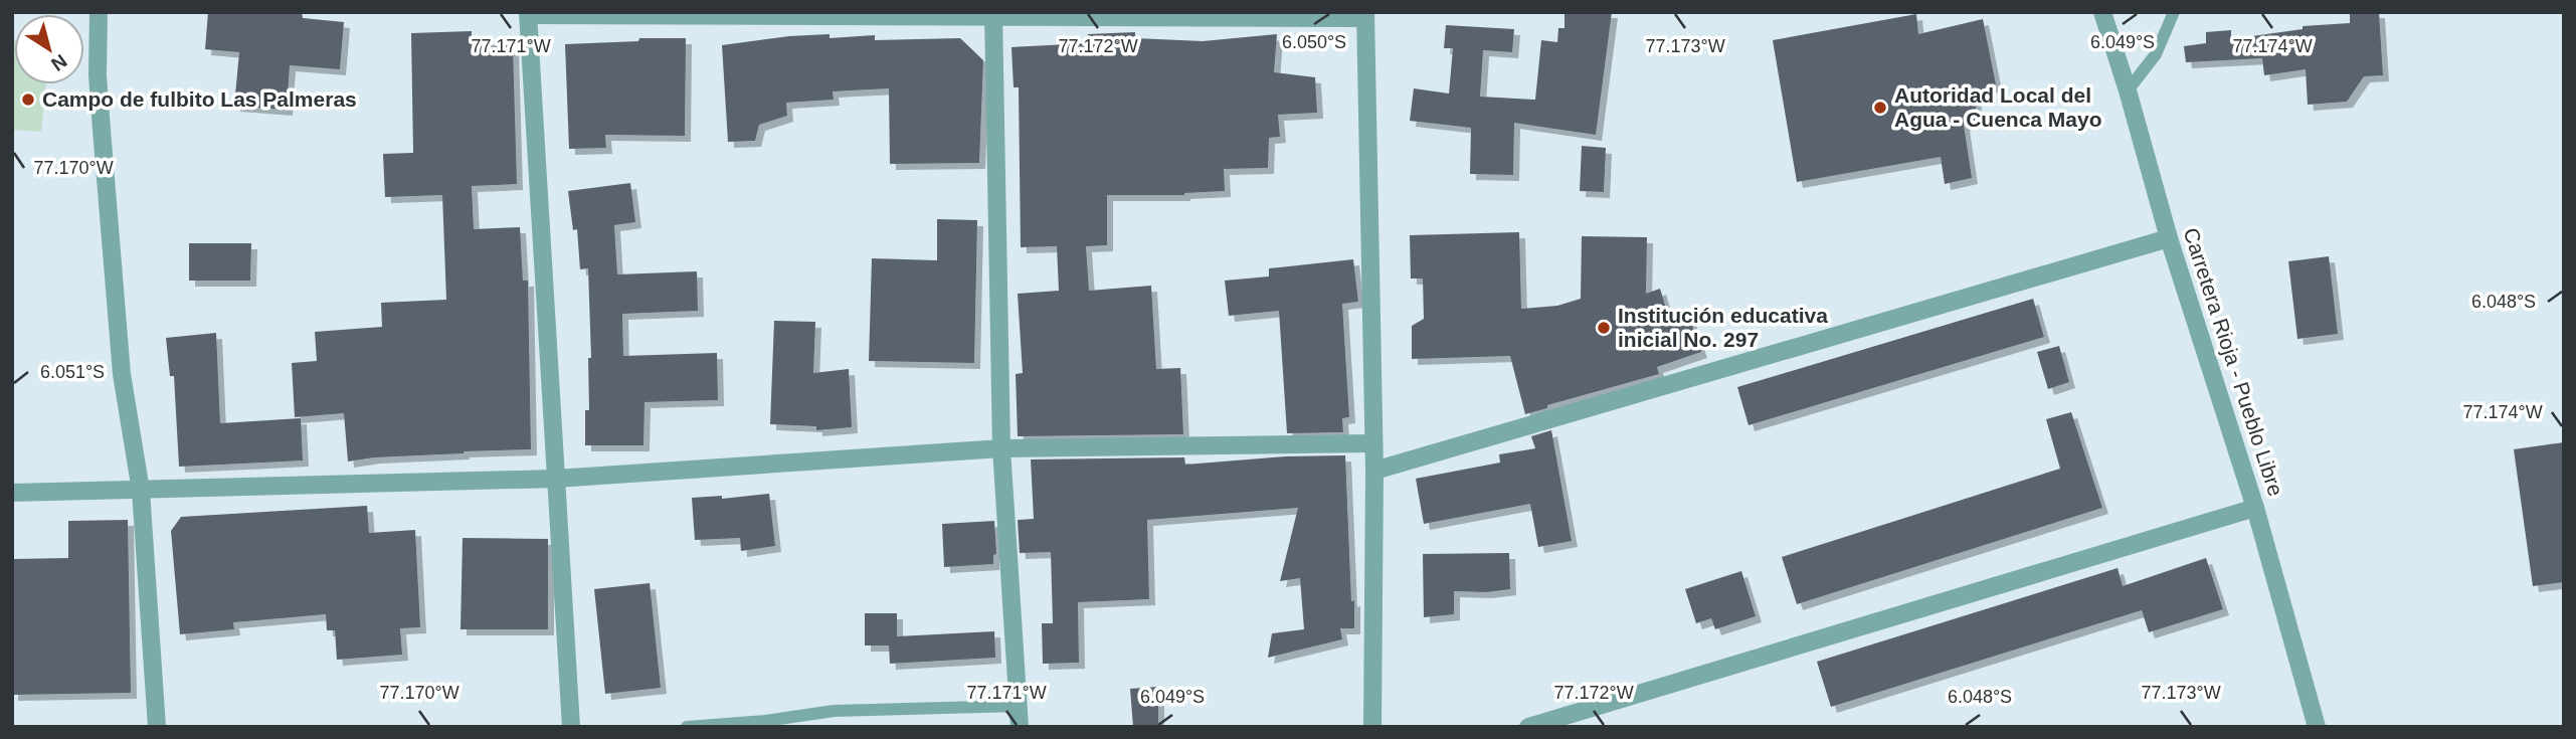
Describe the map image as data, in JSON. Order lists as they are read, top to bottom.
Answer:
{
  "streets": {
    "street": ["Carretera Rioja - Pueblo Libre"]
  },
  "places": ["Campo de fulbito Las Palmeras", "Autoridad Local del Agua - Cuenca Mayo", "Institución educativa inicial No. 297"],
  "north": "bottom right",
  "coordinates": [
    "6.050°S",
    "6.049°S",
    "77.171°W",
    "77.172°W",
    "77.173°W",
    "77.174°W",
    "77.170°W",
    "6.048°S",
    "6.051°S"
  ]
}
